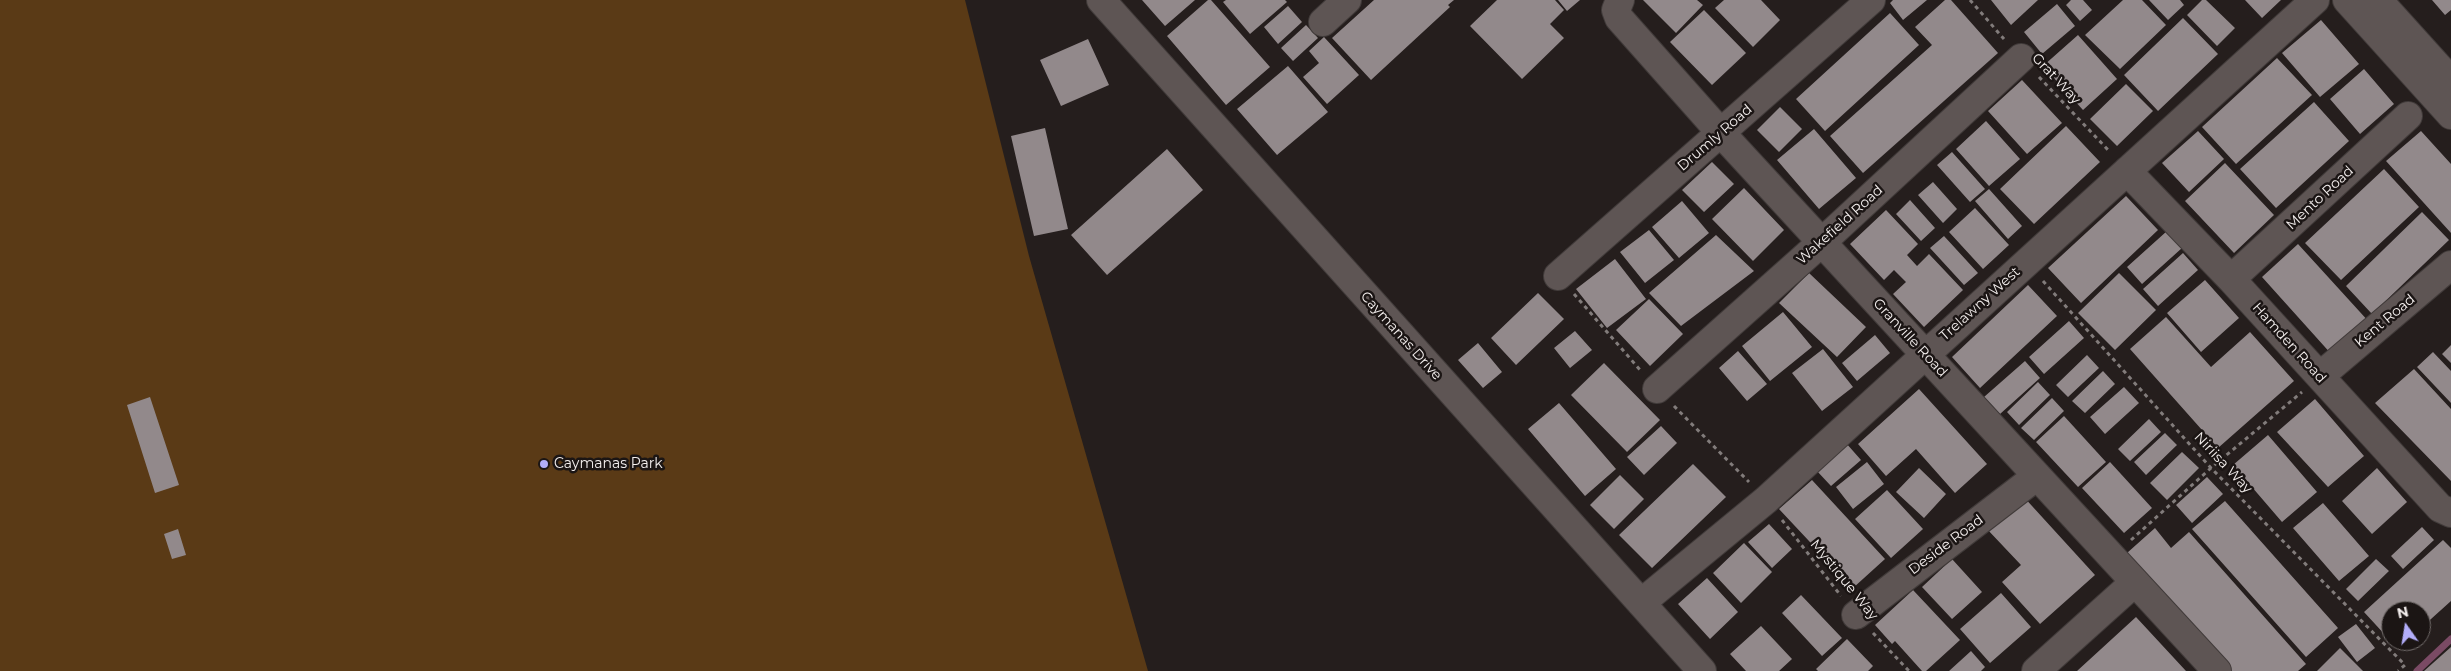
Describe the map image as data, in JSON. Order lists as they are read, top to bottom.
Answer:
{
  "streets": {
    "street": [
      "Drumly Road",
      "Mento Road",
      "Wakefield Road",
      "Trelawny West",
      "Kent Road",
      "Caymanas Drive",
      "Granville Road",
      "Hamden Road",
      "Deside Road"
    ],
    "path": ["Grat Way", "Niriisa Way", "Mystique Way"]
  },
  "crossings": [
    ["Grat Way", "Wakefield Road"],
    ["Grat Way", "Trelawny West"],
    ["Grat Way", "Hamden Road"],
    ["Drumly Road", "Granville Road"],
    ["Mento Road", "Hamden Road"],
    ["Wakefield Road", "Granville Road"],
    ["Trelawny West", "Caymanas Drive"],
    ["Trelawny West", "Granville Road"],
    ["Trelawny West", "Hamden Road"],
    ["Trelawny West", "Niriisa Way"],
    ["Trelawny West", "Mystique Way"],
    ["Kent Road", "Hamden Road"],
    ["Granville Road", "Deside Road"],
    ["Deside Road", "Mystique Way"]
  ],
  "places": ["Caymanas Park"],
  "north": "top"
}
